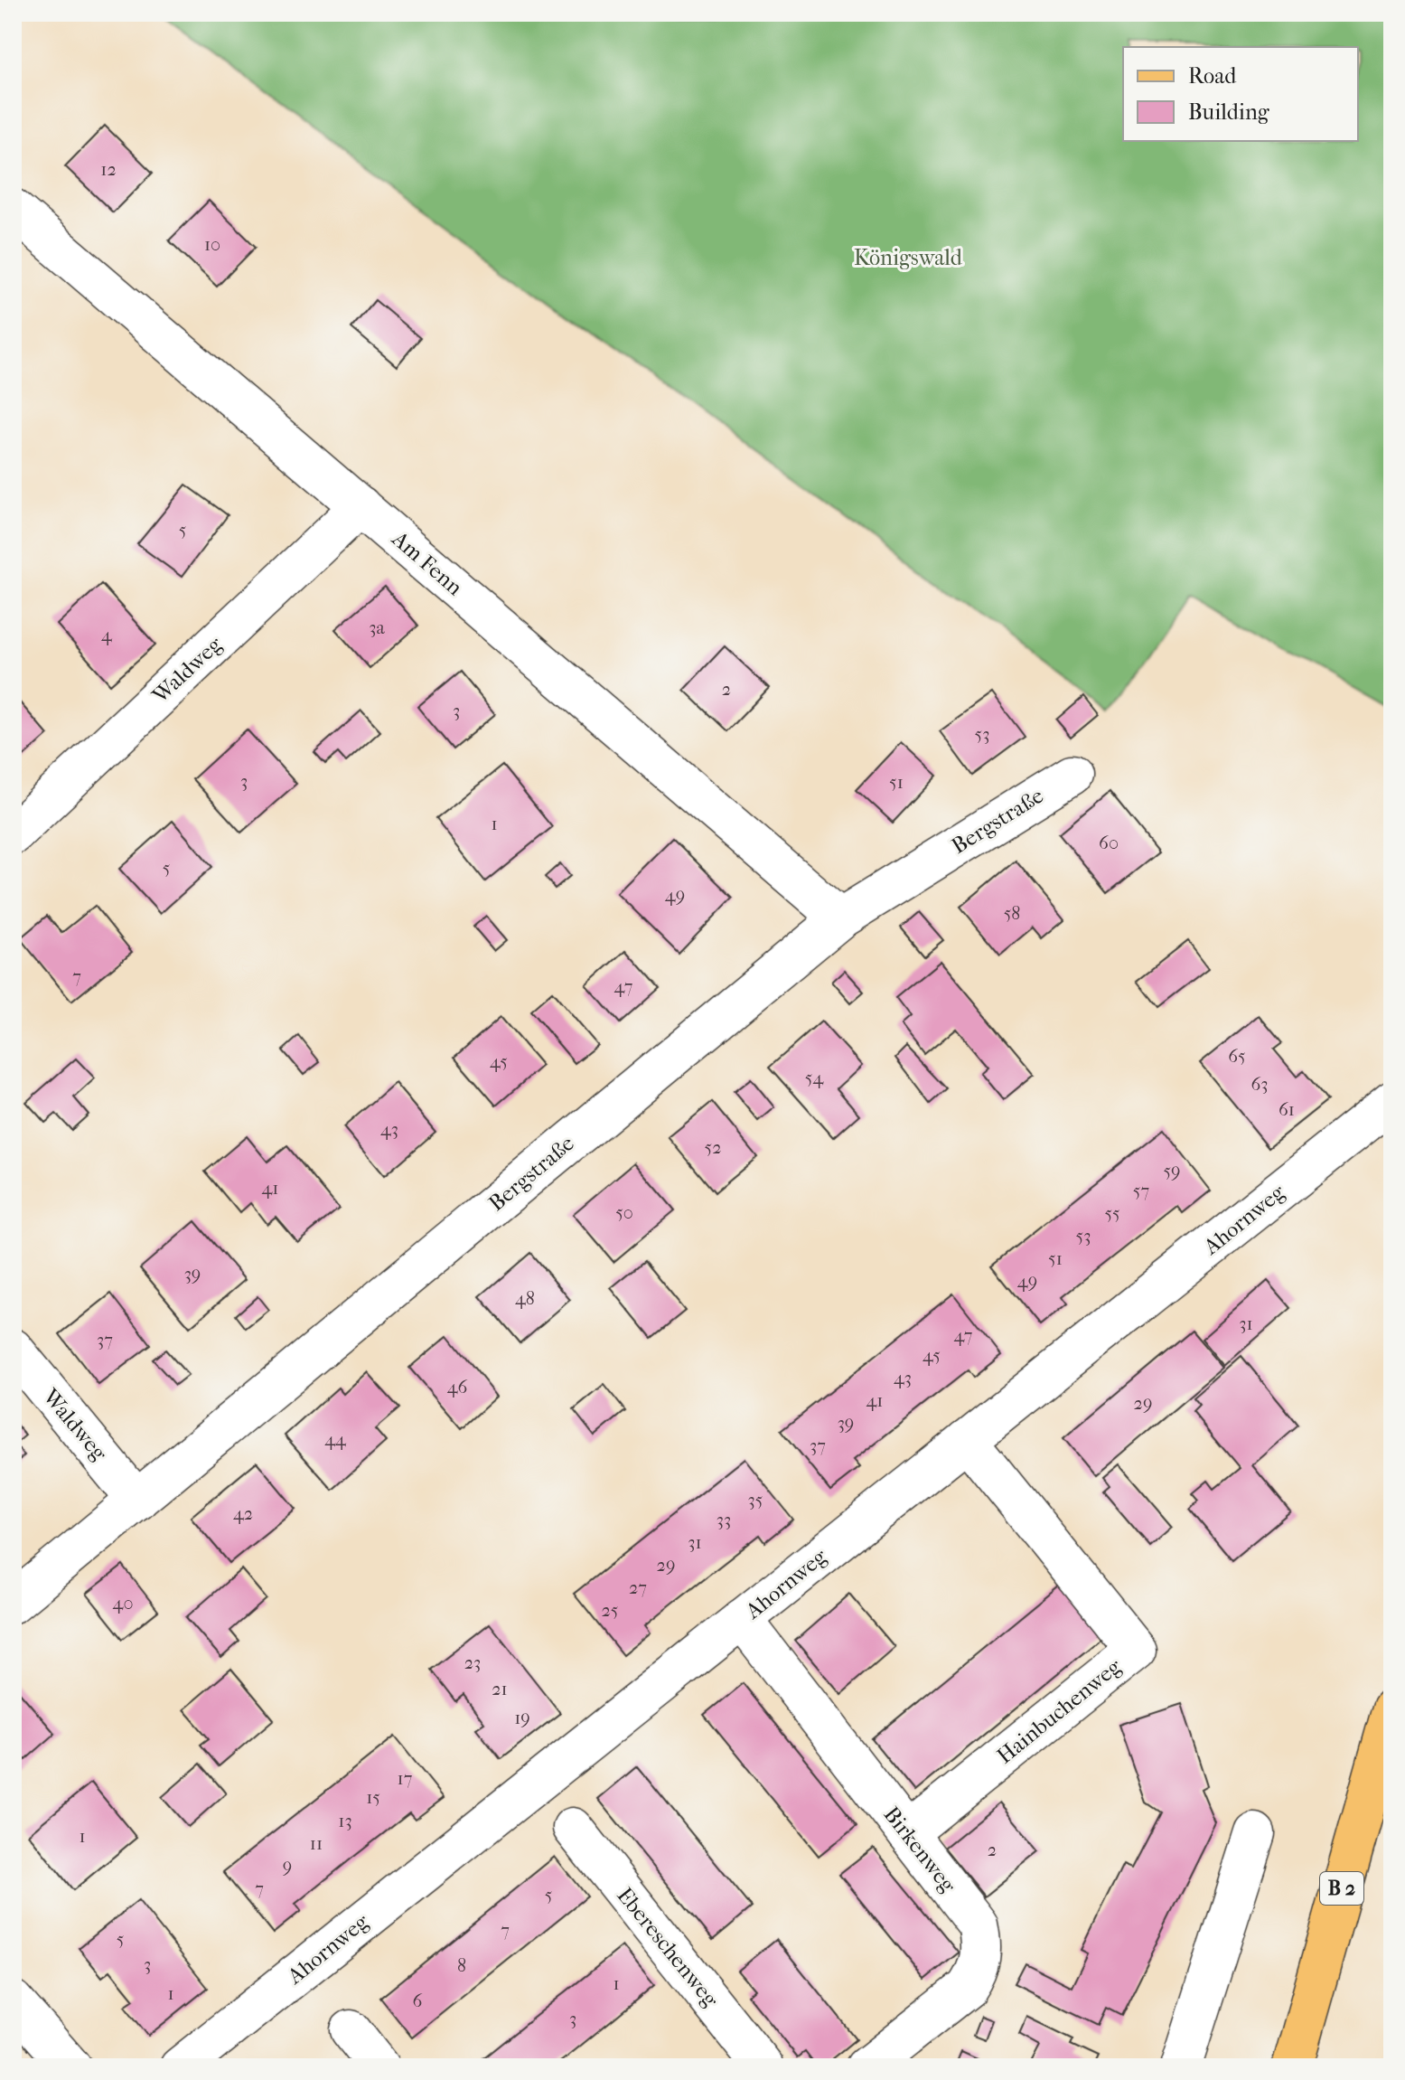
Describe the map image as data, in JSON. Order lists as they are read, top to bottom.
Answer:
{
  "streets": {
    "main road": ["B 2"],
    "street": [
      "Am Fenn",
      "Waldweg",
      "Bergstraße",
      "Ahornweg",
      "Hainbuchenweg",
      "Birkenweg",
      "Ebereschenweg"
    ]
  },
  "crossings": [
    ["Am Fenn", "Waldweg"],
    ["Am Fenn", "Bergstraße"],
    ["Waldweg", "Bergstraße"],
    ["Ahornweg", "Hainbuchenweg"],
    ["Ahornweg", "Birkenweg"],
    ["Hainbuchenweg", "Birkenweg"]
  ],
  "parks": ["Königswald"],
  "house_numbers": [
    "12",
    "10",
    "5",
    "3a",
    "4",
    "2",
    "3",
    "53",
    "3",
    "51",
    "1",
    "60",
    "5",
    "49",
    "58",
    "7",
    "47",
    "65",
    "45",
    "54",
    "63",
    "61",
    "43",
    "52",
    "59",
    "41",
    "57",
    "50",
    "55",
    "53",
    "51",
    "39",
    "49",
    "48",
    "31",
    "47",
    "37",
    "45",
    "43",
    "46",
    "41",
    "29",
    "39",
    "44",
    "37",
    "35",
    "42",
    "33",
    "31",
    "29",
    "27",
    "40",
    "25",
    "23",
    "21",
    "19",
    "17",
    "15",
    "13",
    "1",
    "11",
    "2",
    "9",
    "7",
    "5",
    "7",
    "5",
    "3",
    "8",
    "1",
    "1",
    "6",
    "3"
  ],
  "legend": ["Road", "Building"]
}
